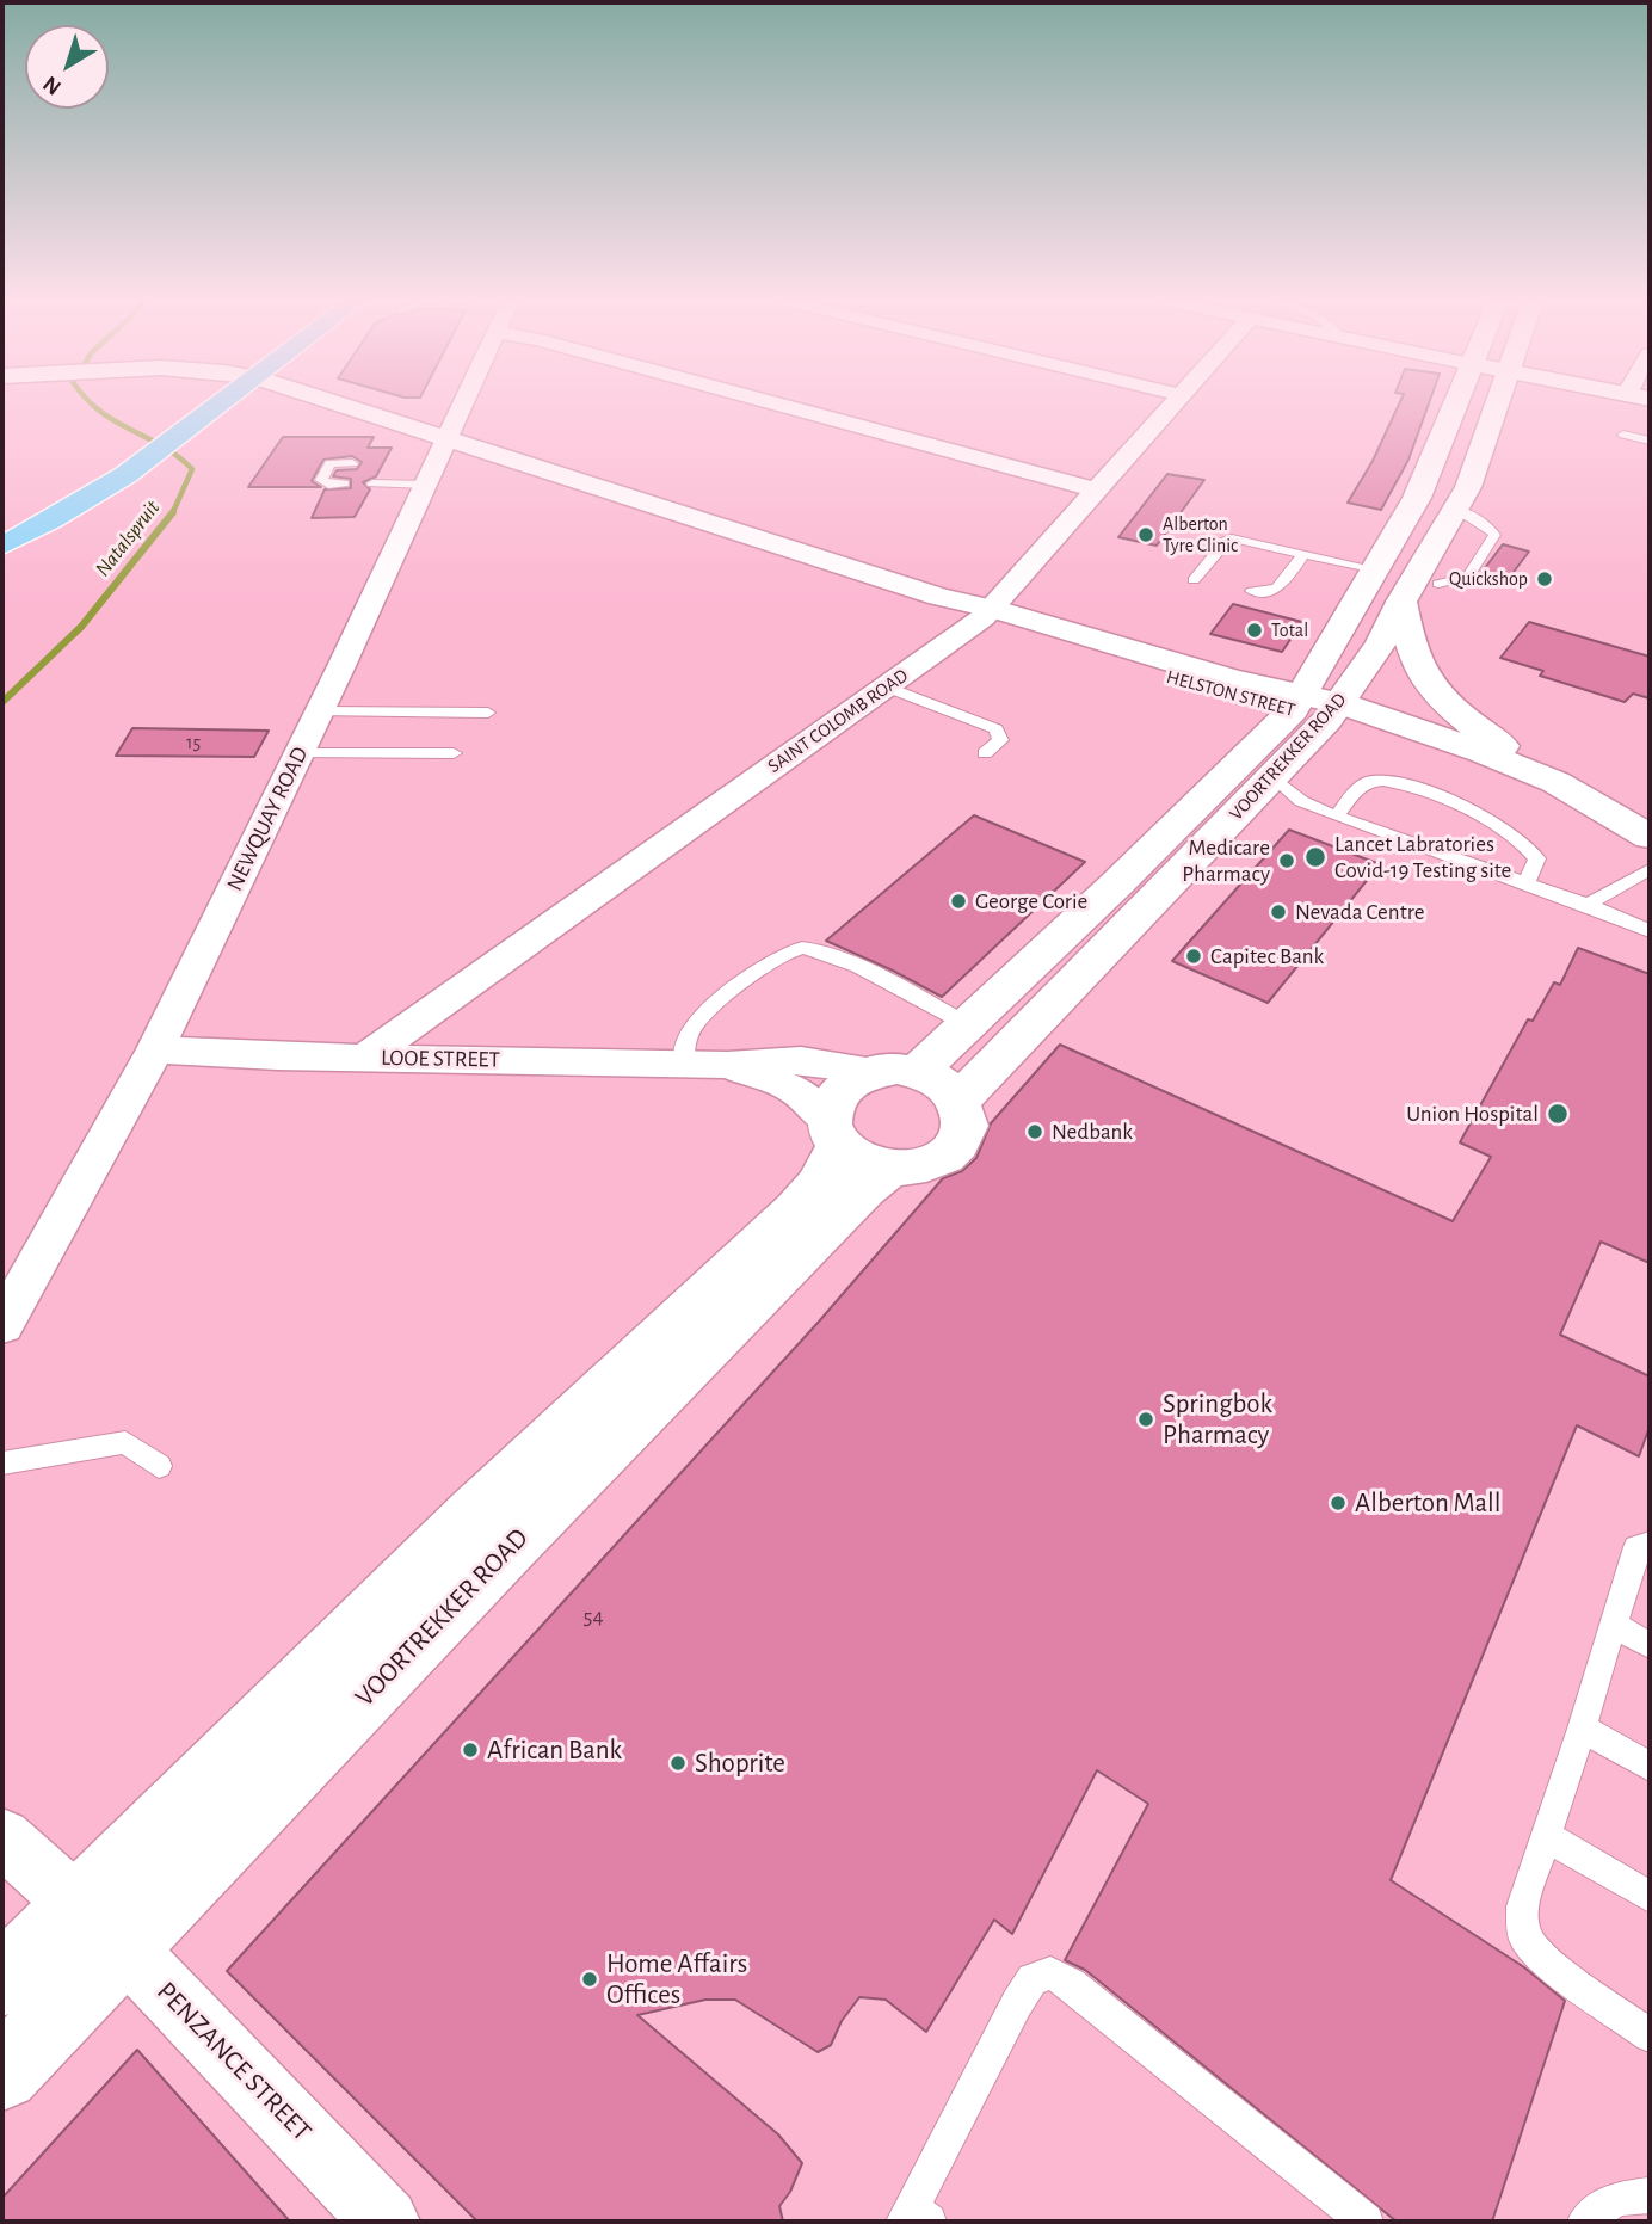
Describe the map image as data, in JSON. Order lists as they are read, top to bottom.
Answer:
{
  "streets": {
    "main road": ["HELSTON STREET", "VOORTREKKER ROAD"],
    "street": [
      "SAINT COLOMB ROAD",
      "NEWQUAY ROAD",
      "LOOE STREET",
      "PENZANCE STREET"
    ]
  },
  "crossings": [
    ["HELSTON STREET", "SAINT COLOMB ROAD"],
    ["HELSTON STREET", "VOORTREKKER ROAD"],
    ["HELSTON STREET", "NEWQUAY ROAD"],
    ["SAINT COLOMB ROAD", "LOOE STREET"],
    ["VOORTREKKER ROAD", "LOOE STREET"],
    ["VOORTREKKER ROAD", "PENZANCE STREET"],
    ["NEWQUAY ROAD", "LOOE STREET"]
  ],
  "water": ["Natalspruit"],
  "places": [
    "Alberton Tyre Clinic",
    "Quickshop",
    "Total",
    "Lancet Labratories Covid-19 Testing site",
    "Medicare Pharmacy",
    "George Corie",
    "Nevada Centre",
    "Capitec Bank",
    "Union Hospital",
    "Nedbank",
    "Springbok Pharmacy",
    "Alberton Mall",
    "African Bank",
    "Shoprite",
    "Home Affairs Offices"
  ],
  "house_numbers": ["15", "54"],
  "north": "bottom left"
}
